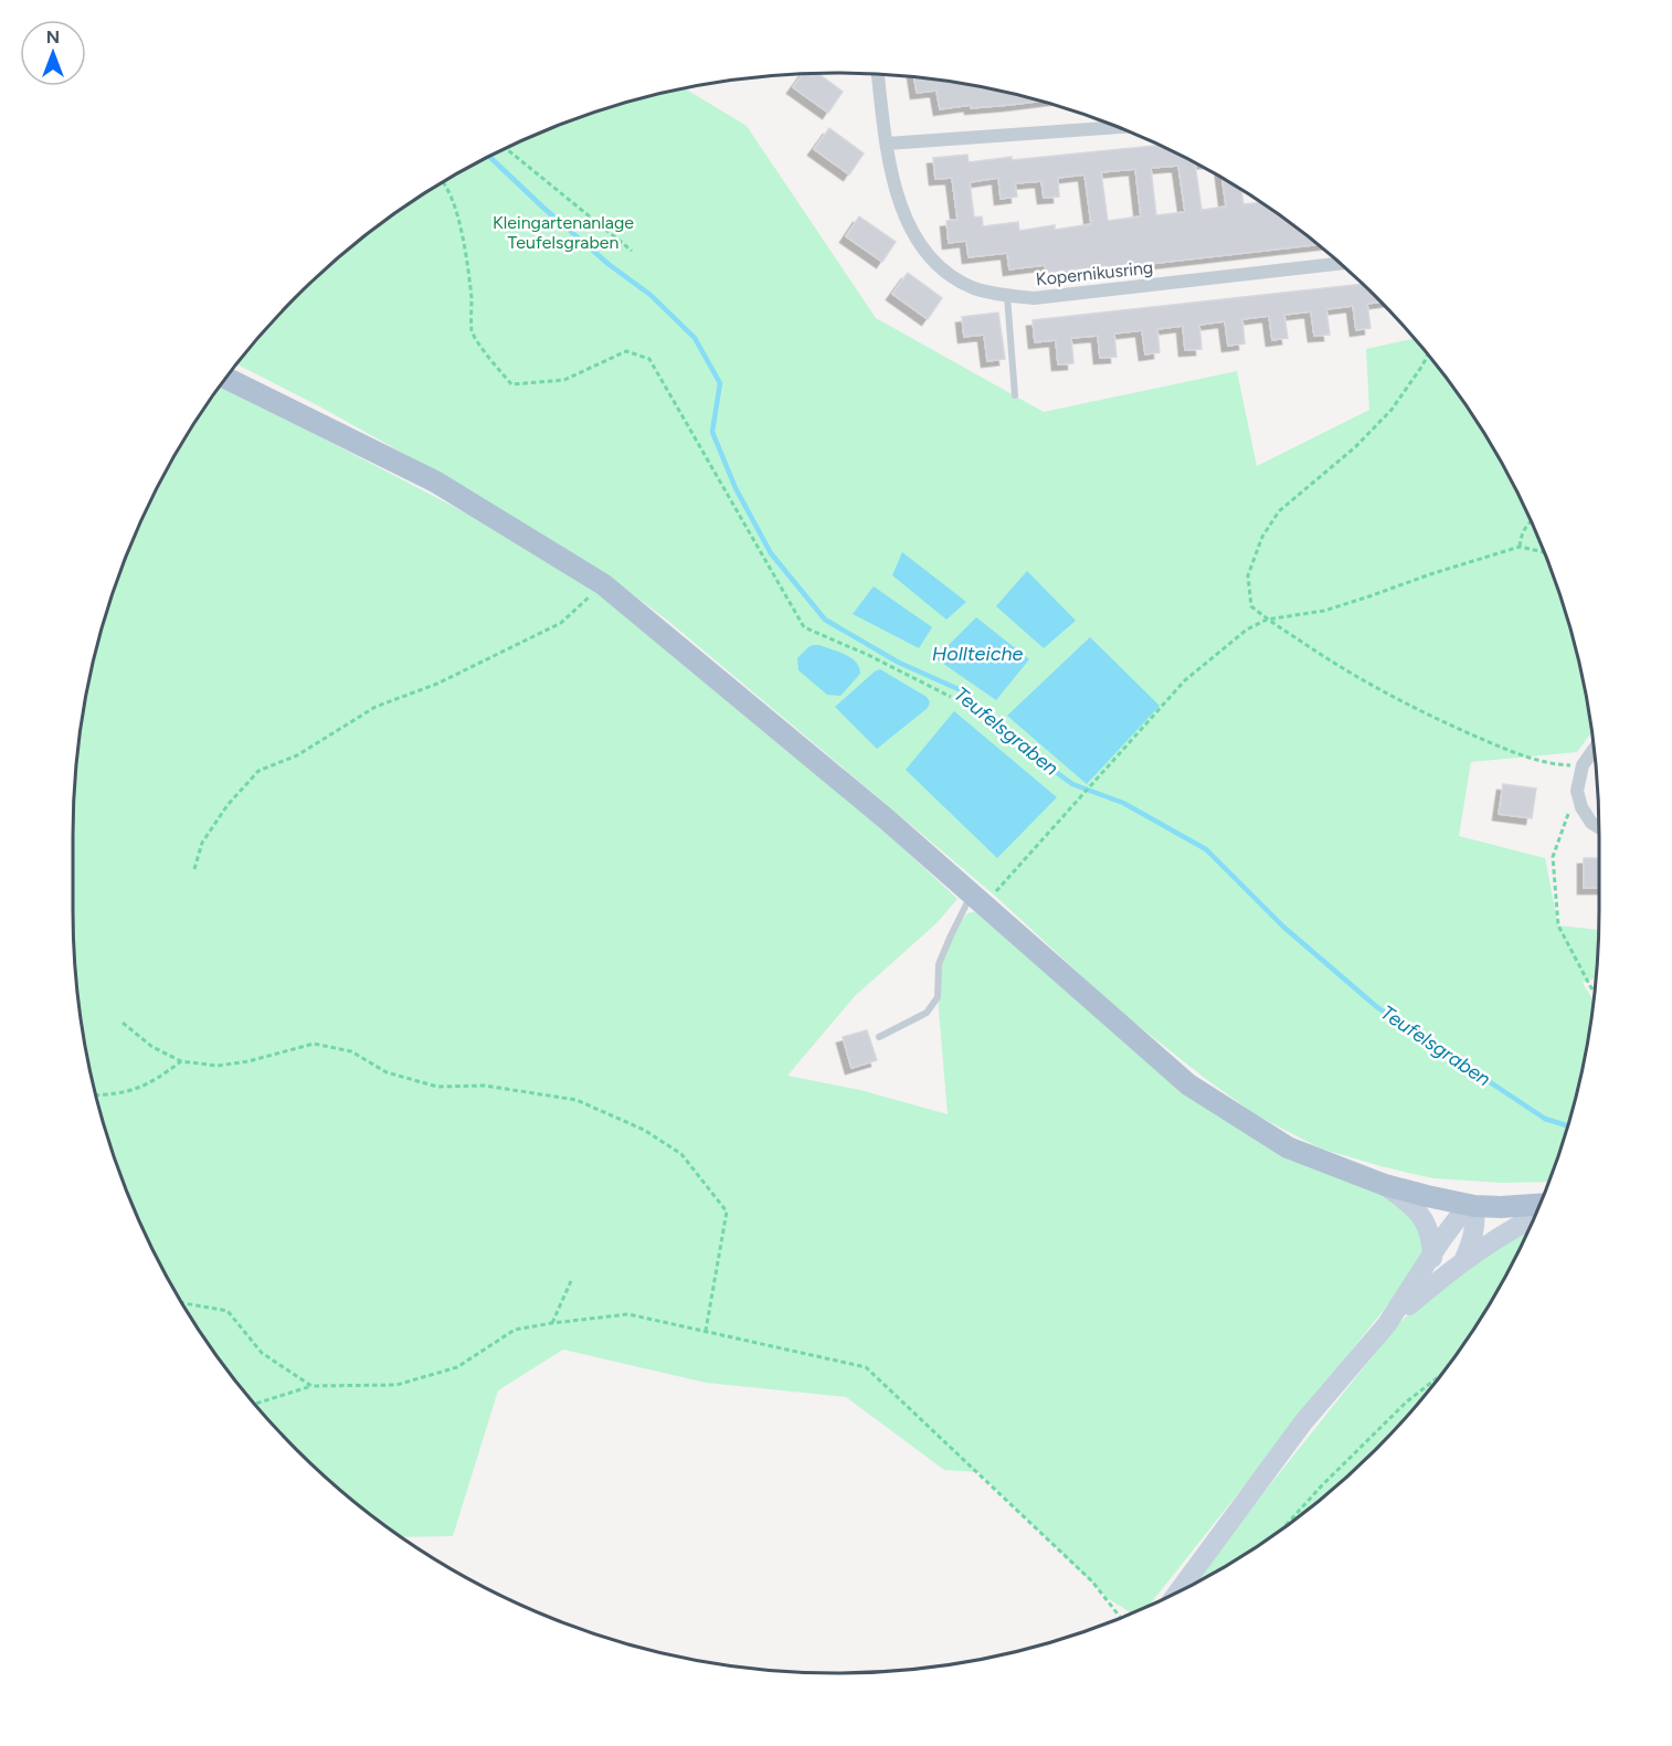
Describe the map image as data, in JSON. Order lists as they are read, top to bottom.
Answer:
{
  "streets": {
    "street": ["Kopernikusring"]
  },
  "water": ["Hollteiche", "Teufelsgraben"],
  "parks": ["Kleingartenanlage Teufelsgraben"],
  "north": "top"
}
